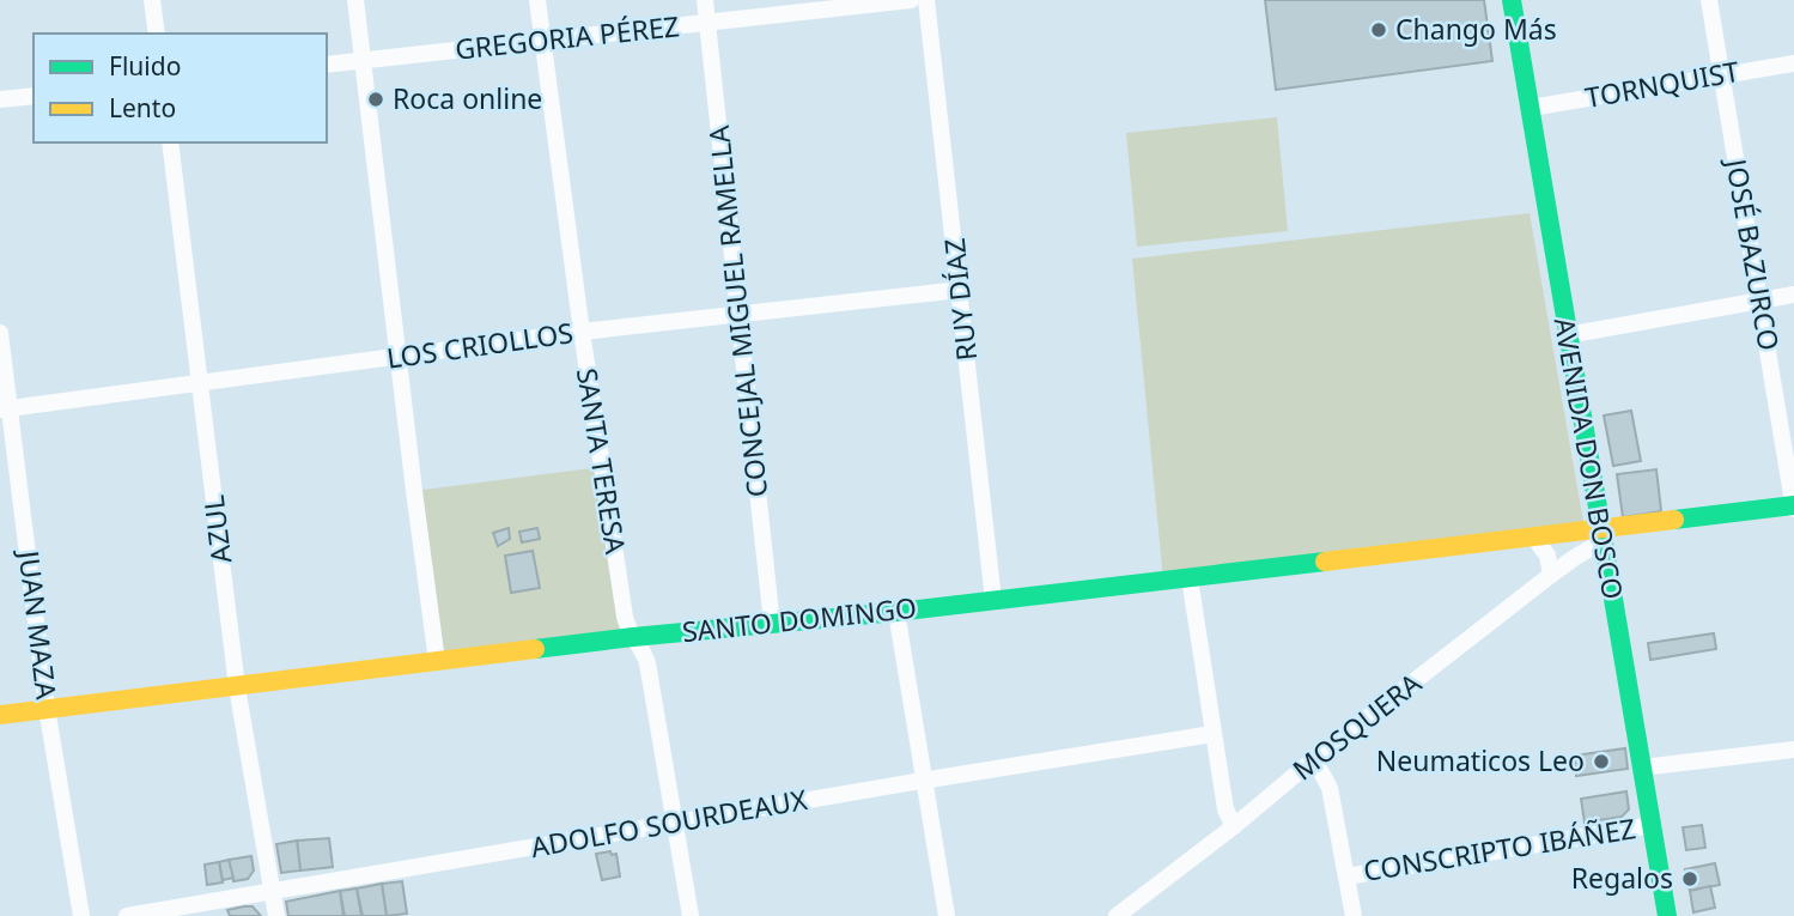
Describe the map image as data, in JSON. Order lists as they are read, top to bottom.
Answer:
{
  "streets": {
    "street": [
      "GREGORIA PÉREZ",
      "TORNQUIST",
      "JOSÉ BAZURCO",
      "RUY DÍAZ",
      "CONCEJAL MIGUEL RAMELLA",
      "LOS CRIOLLOS",
      "AVENIDA DON BOSCO",
      "SANTA TERESA",
      "AZUL",
      "SANTO DOMINGO",
      "JUAN MAZA",
      "MOSQUERA",
      "ADOLFO SOURDEAUX",
      "CONSCRIPTO IBÁÑEZ"
    ]
  },
  "crossings": [
    ["GREGORIA PÉREZ", "CONCEJAL MIGUEL RAMELLA"],
    ["GREGORIA PÉREZ", "SANTA TERESA"],
    ["TORNQUIST", "JOSÉ BAZURCO"],
    ["TORNQUIST", "AVENIDA DON BOSCO"],
    ["JOSÉ BAZURCO", "SANTO DOMINGO"],
    ["RUY DÍAZ", "LOS CRIOLLOS"],
    ["RUY DÍAZ", "SANTO DOMINGO"],
    ["CONCEJAL MIGUEL RAMELLA", "LOS CRIOLLOS"],
    ["CONCEJAL MIGUEL RAMELLA", "SANTO DOMINGO"],
    ["LOS CRIOLLOS", "SANTA TERESA"],
    ["LOS CRIOLLOS", "AZUL"],
    ["LOS CRIOLLOS", "JUAN MAZA"],
    ["AVENIDA DON BOSCO", "SANTO DOMINGO"],
    ["AVENIDA DON BOSCO", "MOSQUERA"],
    ["AVENIDA DON BOSCO", "CONSCRIPTO IBÁÑEZ"],
    ["SANTA TERESA", "SANTO DOMINGO"],
    ["SANTA TERESA", "ADOLFO SOURDEAUX"],
    ["AZUL", "SANTO DOMINGO"],
    ["AZUL", "ADOLFO SOURDEAUX"],
    ["SANTO DOMINGO", "JUAN MAZA"],
    ["SANTO DOMINGO", "MOSQUERA"]
  ],
  "places": [
    "Chango Más",
    "Roca online",
    "Neumaticos Leo",
    "Regalos"
  ],
  "legend": ["Fluido", "Lento"]
}
